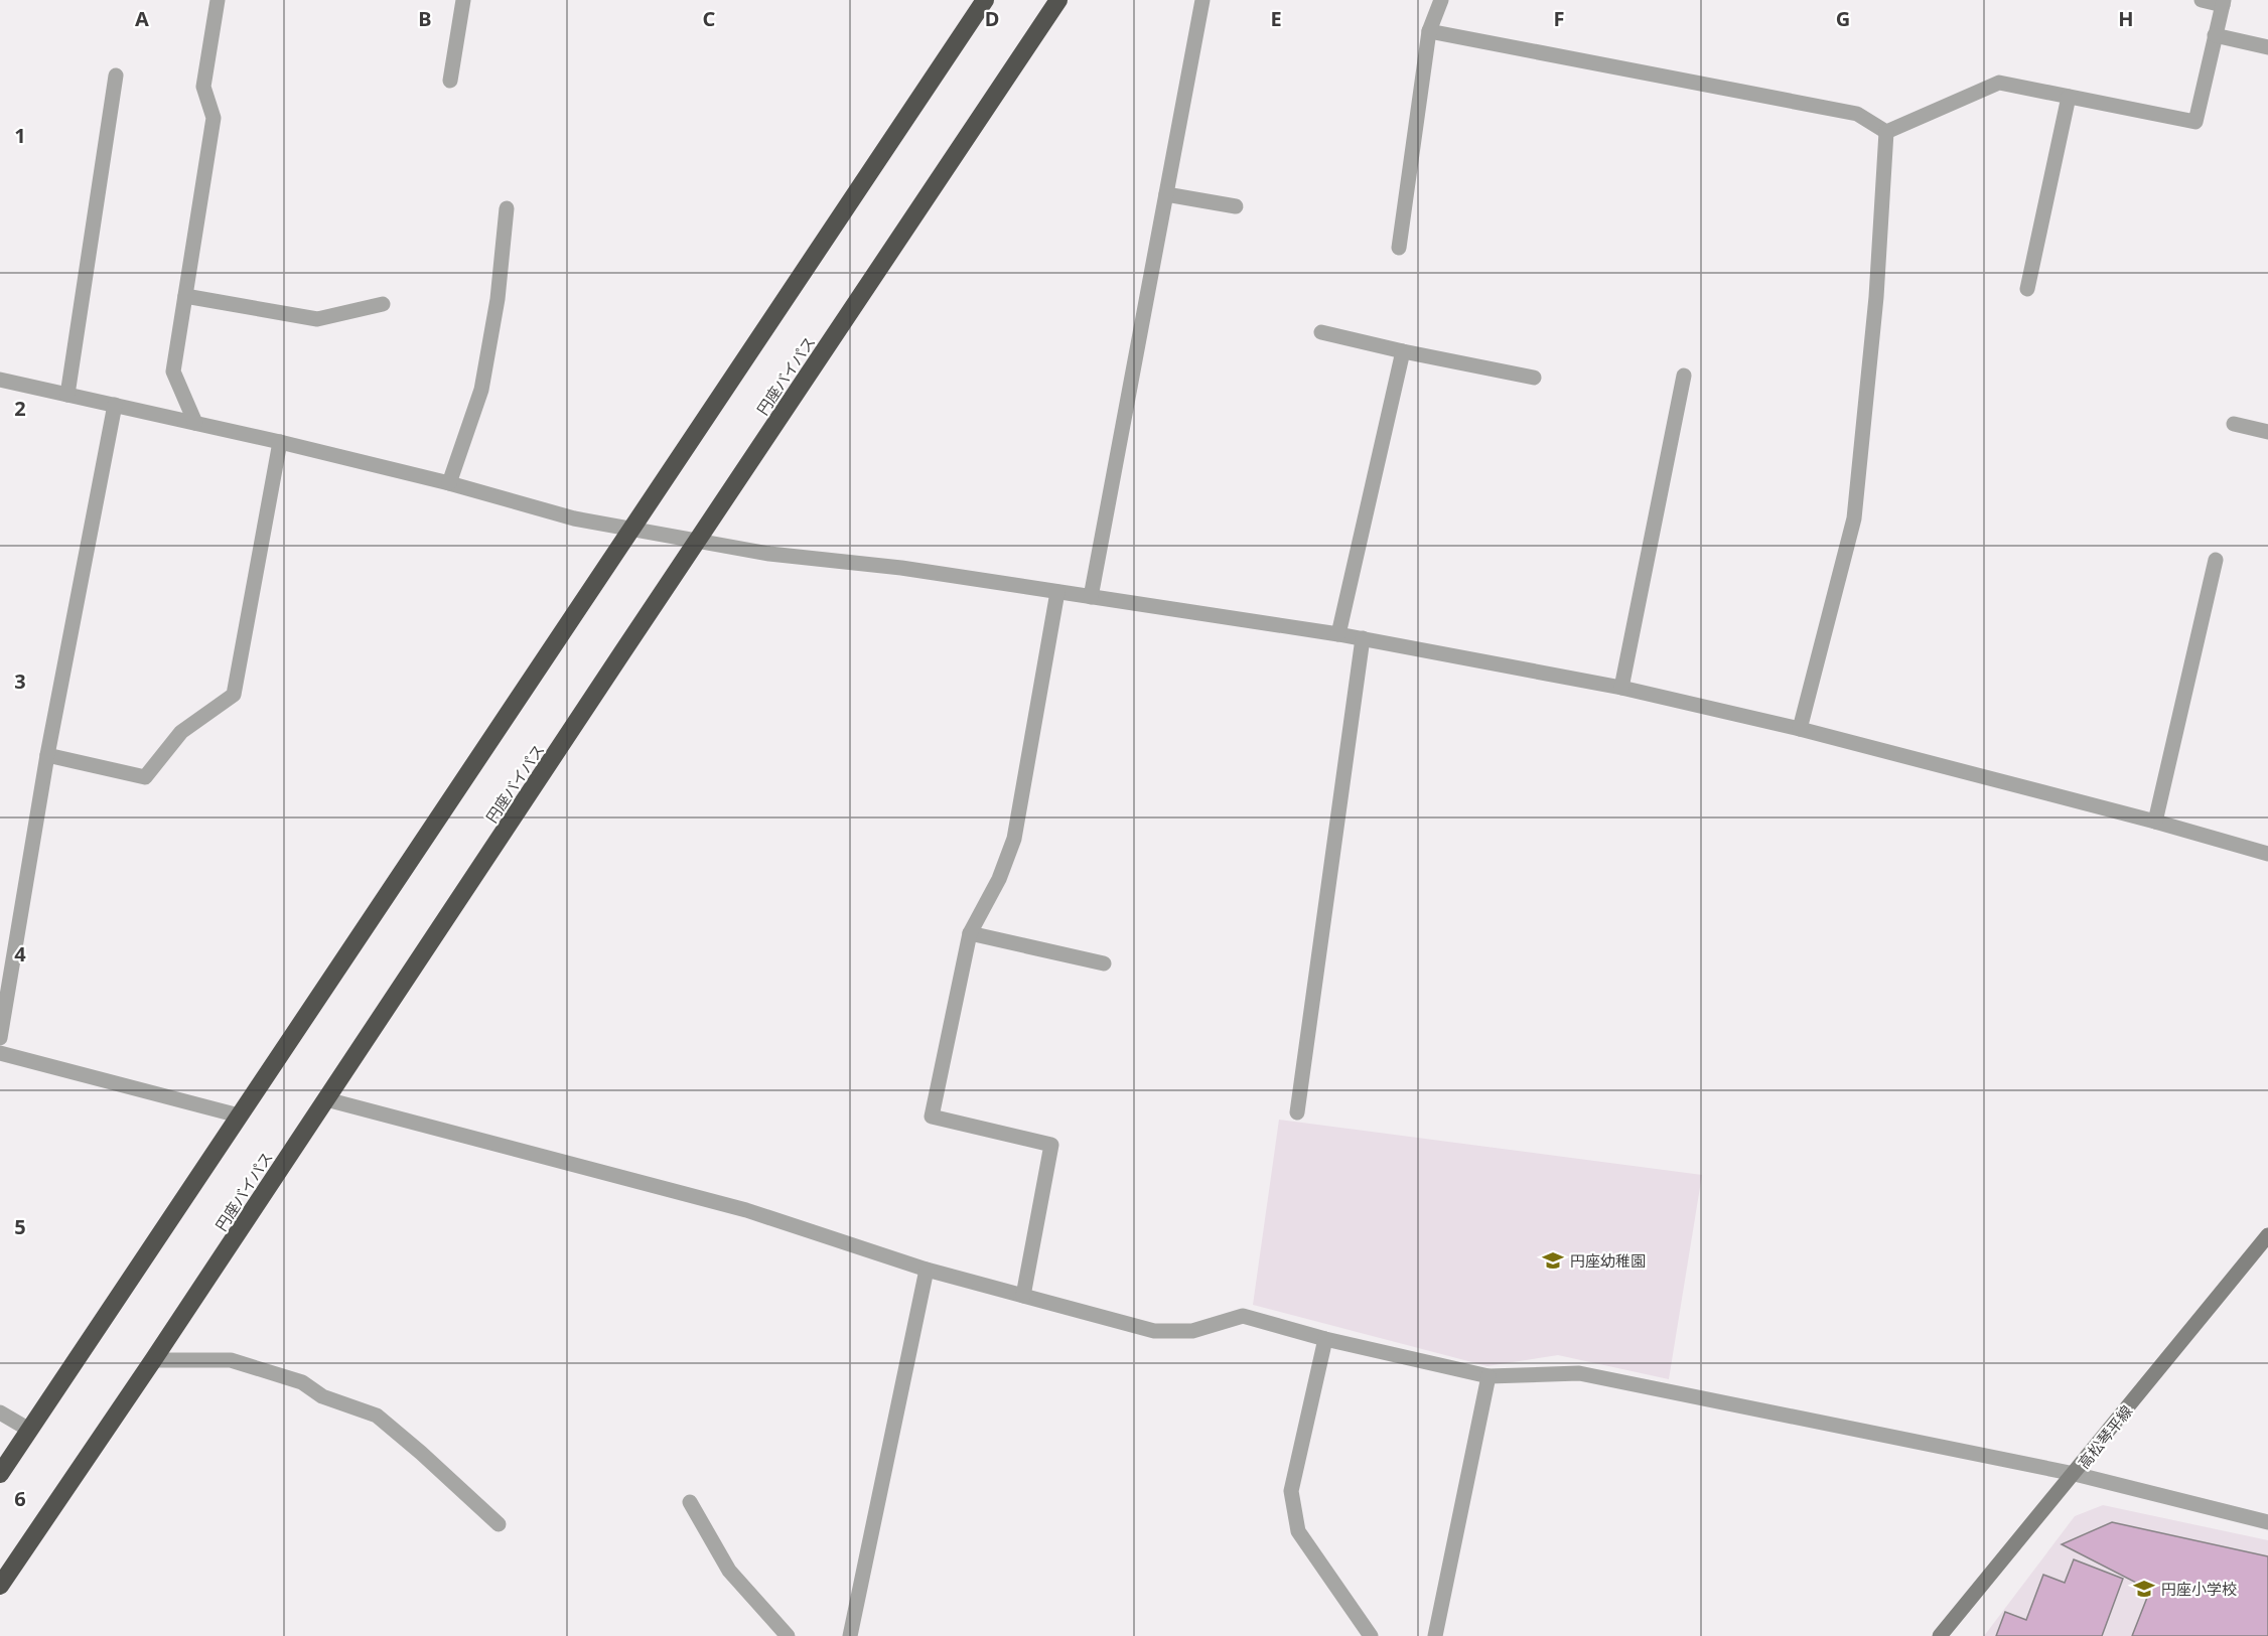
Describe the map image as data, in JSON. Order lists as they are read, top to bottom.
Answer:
{
  "streets": {
    "highway": ["円座バイパス"],
    "main road": ["高松琴平線"]
  },
  "places": {
    "school or university": ["円座幼稚園", "円座小学校"]
  },
  "grid": {
    "columns": [
      "A",
      "B",
      "C",
      "D",
      "E",
      "F",
      "G",
      "H"
    ],
    "rows": [
      "1",
      "2",
      "3",
      "4",
      "5",
      "6"
    ]
  }
}
